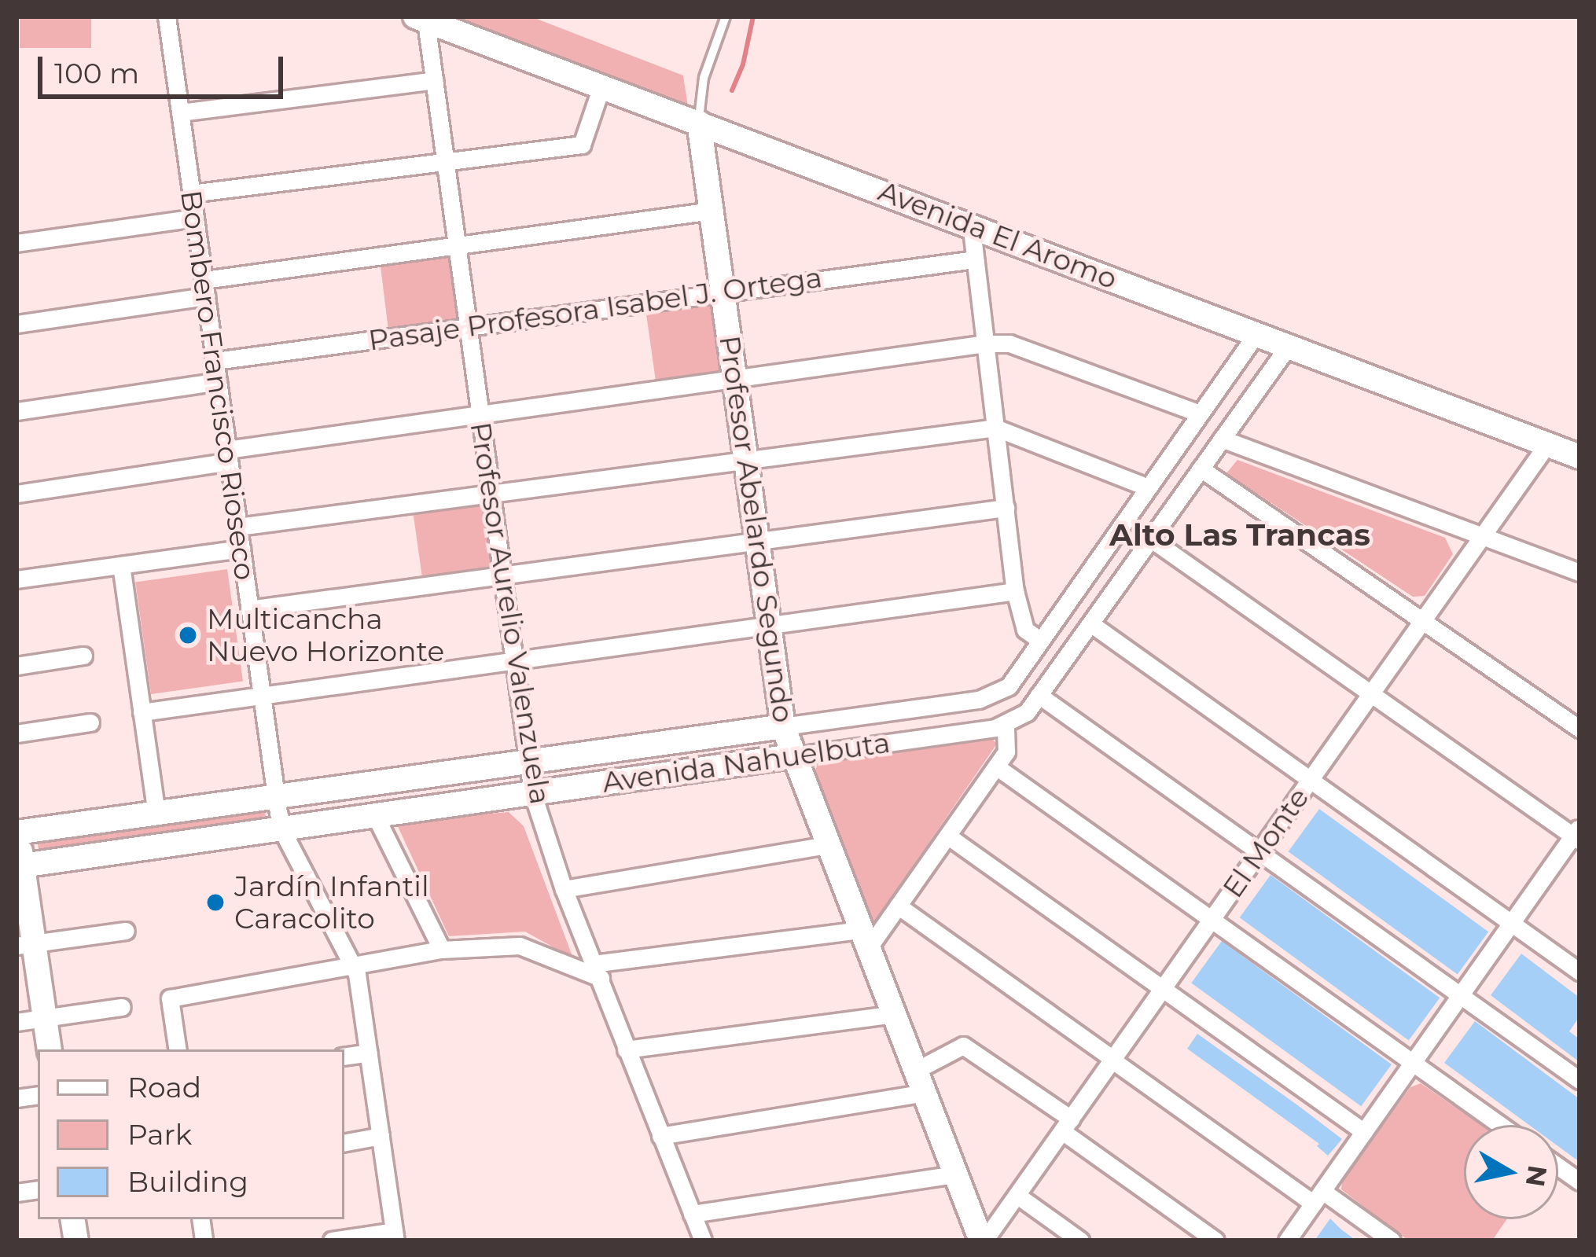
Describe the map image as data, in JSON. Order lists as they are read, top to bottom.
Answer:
{
  "streets": {
    "street": [
      "Avenida El Aromo",
      "Pasaje Profesora Isabel J. Ortega",
      "Bombero Francisco Rioseco",
      "Profesor Abelardo Segundo",
      "Profesor Aurelio Valenzuela",
      "Avenida Nahuelbuta",
      "El Monte"
    ]
  },
  "crossings": [
    ["Avenida El Aromo", "Profesor Abelardo Segundo"],
    ["Avenida El Aromo", "Profesor Aurelio Valenzuela"],
    ["Avenida El Aromo", "Avenida Nahuelbuta"],
    ["Avenida El Aromo", "El Monte"],
    ["Pasaje Profesora Isabel J. Ortega", "Bombero Francisco Rioseco"],
    ["Pasaje Profesora Isabel J. Ortega", "Profesor Abelardo Segundo"],
    ["Pasaje Profesora Isabel J. Ortega", "Profesor Aurelio Valenzuela"],
    ["Bombero Francisco Rioseco", "Avenida Nahuelbuta"],
    ["Profesor Abelardo Segundo", "Avenida Nahuelbuta"],
    ["Profesor Abelardo Segundo", "El Monte"],
    ["Profesor Aurelio Valenzuela", "Avenida Nahuelbuta"]
  ],
  "districts": ["Alto Las Trancas"],
  "places": ["Multicancha Nuevo Horizonte", "Jardín Infantil Caracolito"],
  "legend": ["Road", "Park", "Building"],
  "scale_bar": "100 m",
  "north": "right"
}
